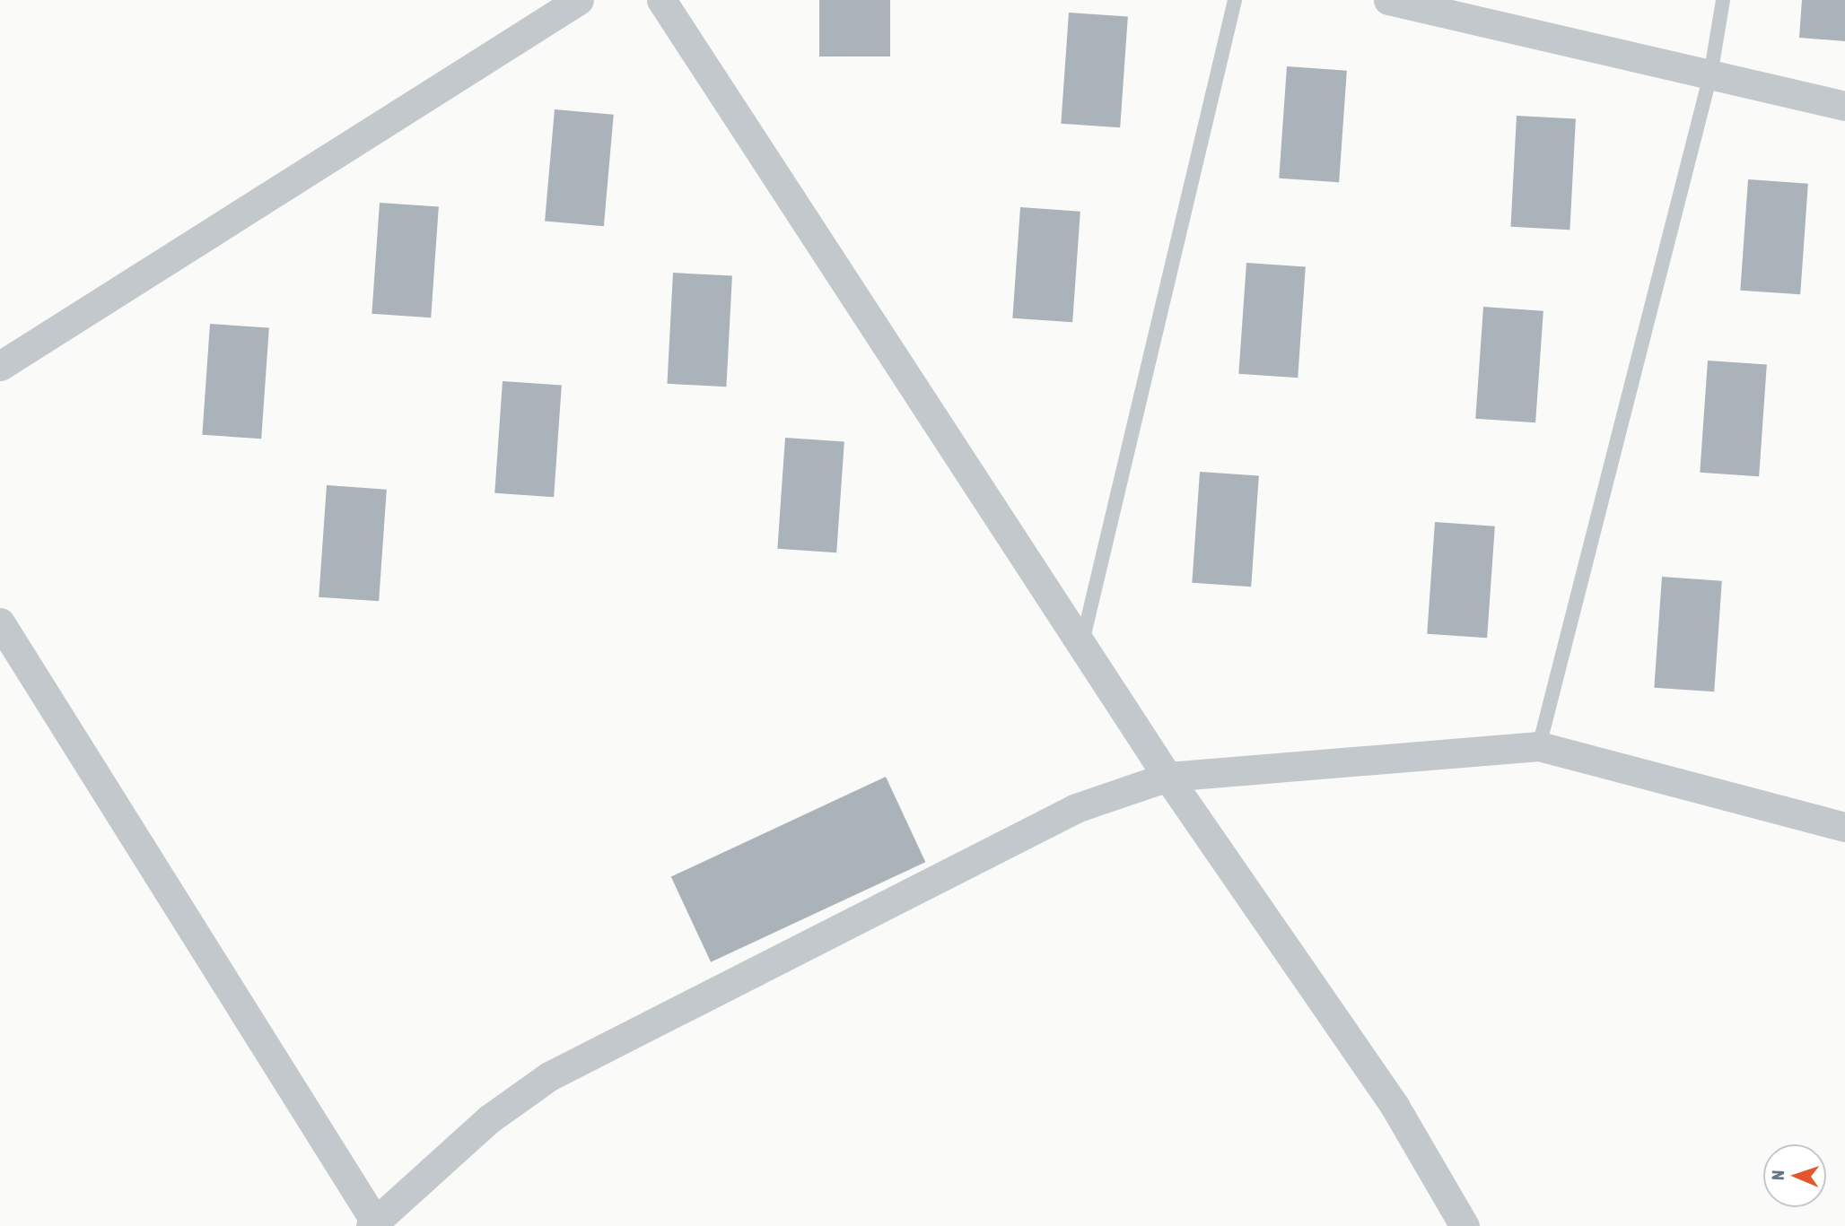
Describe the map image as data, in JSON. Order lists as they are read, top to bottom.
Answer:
{
  "north": "left"
}
